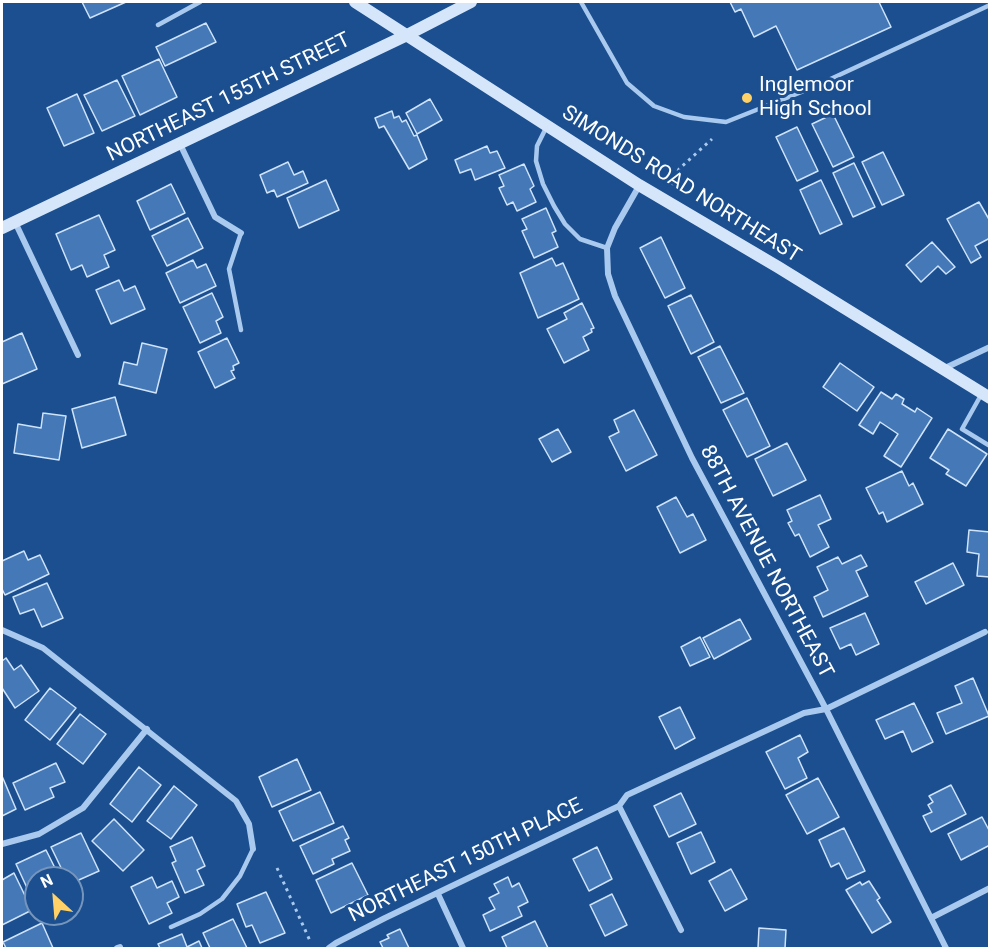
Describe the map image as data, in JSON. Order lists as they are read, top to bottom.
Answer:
{
  "streets": {
    "main road": ["NORTHEAST 155TH STREET", "SIMONDS ROAD NORTHEAST"],
    "street": ["88TH AVENUE NORTHEAST", "NORTHEAST 150TH PLACE"]
  },
  "crossings": [
    ["NORTHEAST 155TH STREET", "SIMONDS ROAD NORTHEAST"],
    ["SIMONDS ROAD NORTHEAST", "88TH AVENUE NORTHEAST"],
    ["88TH AVENUE NORTHEAST", "NORTHEAST 150TH PLACE"]
  ],
  "places": ["Inglemoor High School"],
  "north": "top left"
}
